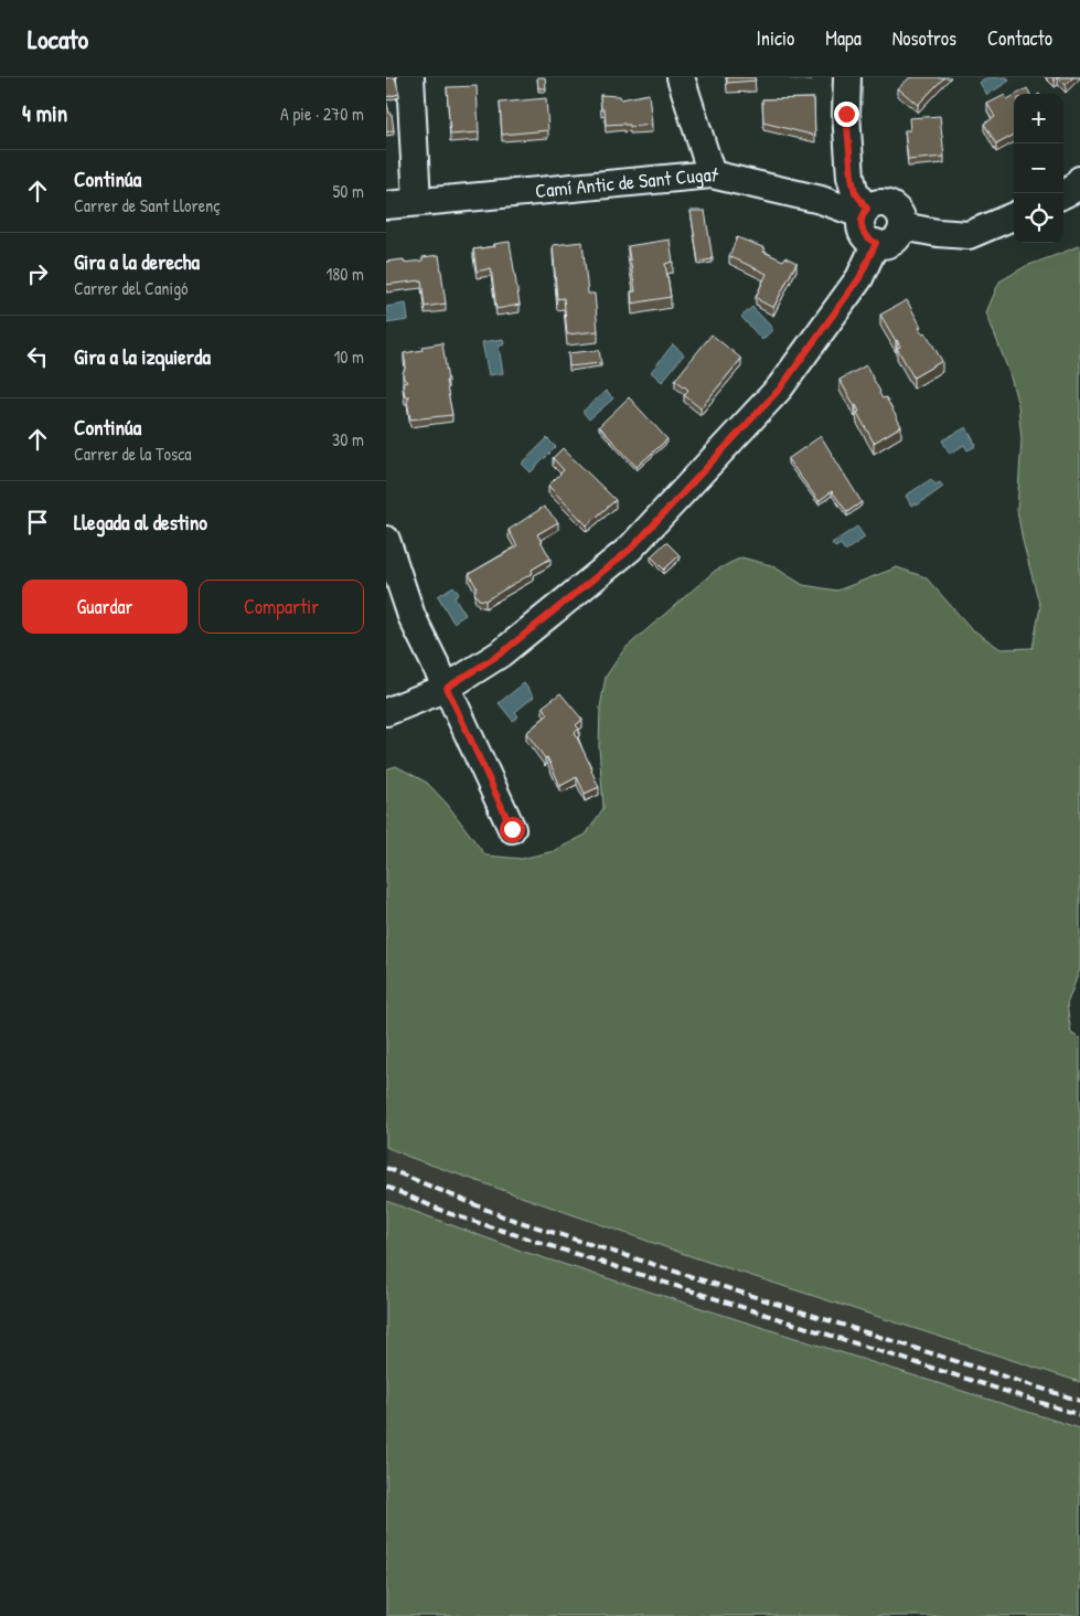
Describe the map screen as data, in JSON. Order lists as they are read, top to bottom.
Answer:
{
  "streets": {
    "street": ["Camí Antic de Sant Cugat"]
  },
  "page": {
    "header": "Locato",
    "nav": [
      "Inicio",
      "Mapa",
      "Nosotros",
      "Contacto"
    ],
    "heading": ["4 min", "A pie · 270 m"],
    "map_buttons": ["+", "−"],
    "list": [
      ["Continúa", "Carrer de Sant Llorenç", "50 m"],
      ["Gira a la derecha", "Carrer del Canigó", "180 m"],
      ["Gira a la izquierda", "10 m"],
      ["Continúa", "Carrer de la Tosca", "30 m"],
      "Llegada al destino"
    ],
    "buttons": ["Guardar", "Compartir"]
  }
}
